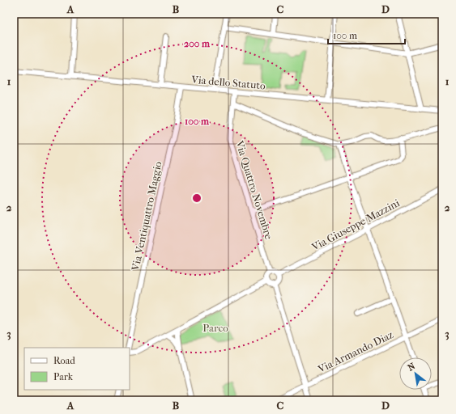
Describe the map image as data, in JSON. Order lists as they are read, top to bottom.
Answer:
{
  "streets": {
    "street": [
      "Via dello Statuto",
      "Via Quattro Novembre",
      "Via Ventiquattro Maggio",
      "Via Giuseppe Mazzini",
      "Via Armando Diaz"
    ]
  },
  "crossings": [
    ["Via dello Statuto", "Via Quattro Novembre"],
    ["Via dello Statuto", "Via Ventiquattro Maggio"],
    ["Via Quattro Novembre", "Via Giuseppe Mazzini"]
  ],
  "parks": ["Parco"],
  "legend": ["Road", "Park"],
  "scale_bar": "100 m",
  "north": "top left",
  "grid": {
    "columns": [
      "A",
      "B",
      "C",
      "D"
    ],
    "rows": ["1", "2", "3"]
  },
  "rings": ["200 m", "100 m"]
}
